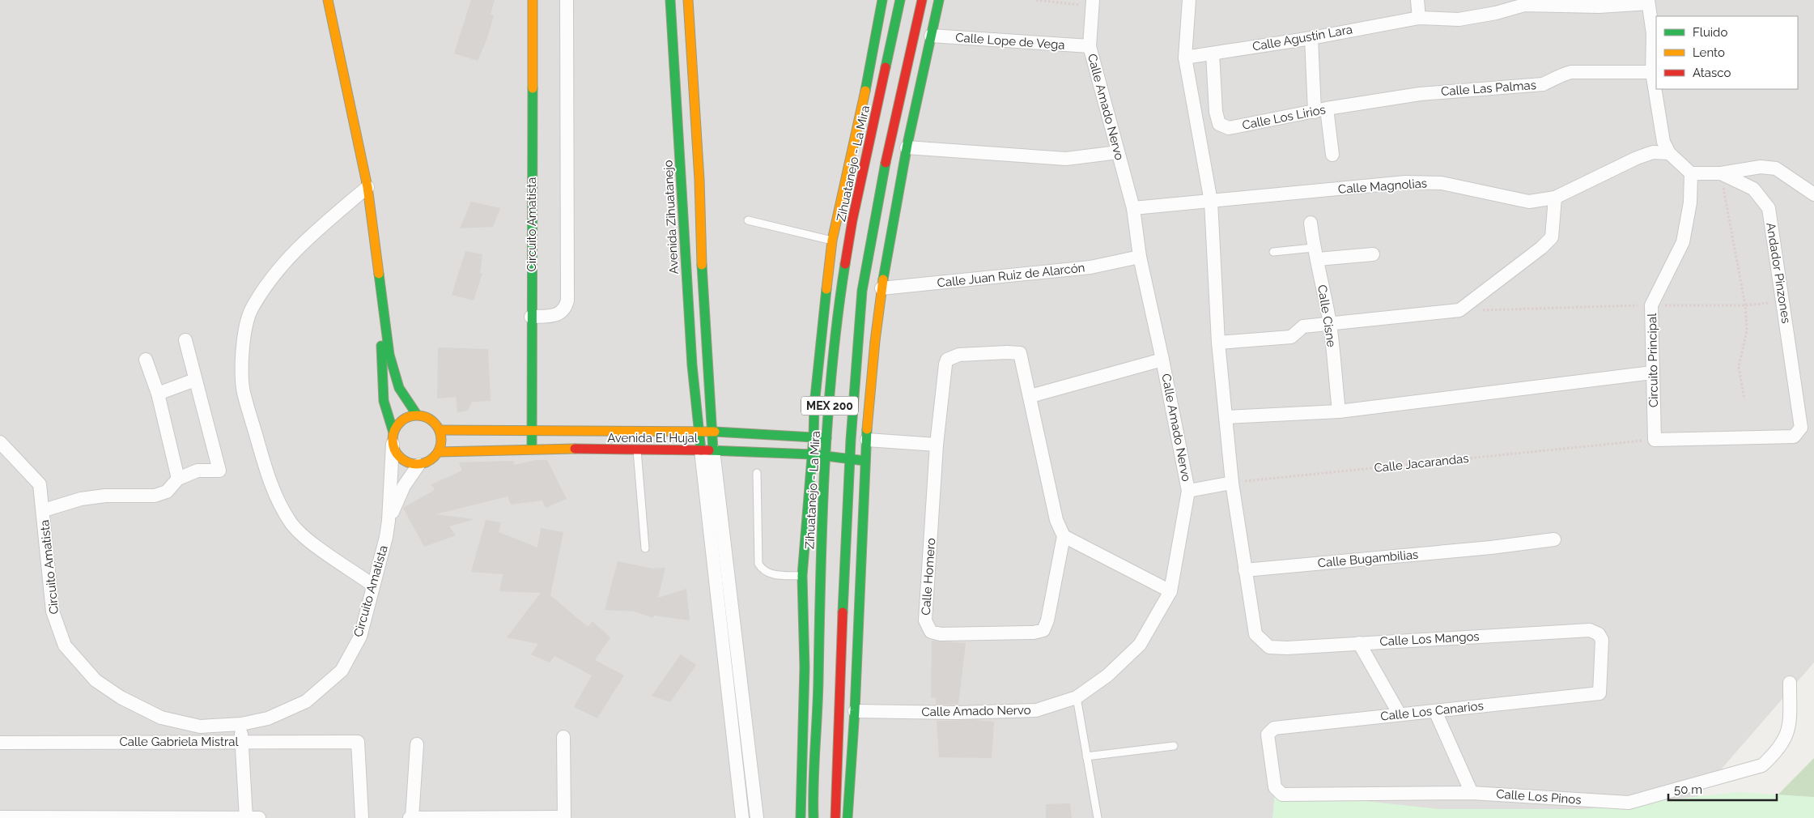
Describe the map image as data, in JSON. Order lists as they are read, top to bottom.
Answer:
{
  "streets": {
    "main road": [
      "Zihuatanejo - La Mira",
      "Avenida Zihuatanejo",
      "Circuito Amatista",
      "MEX 200",
      "Avenida El Hujal"
    ],
    "street": [
      "Calle Agustín Lara",
      "Calle Lope de Vega",
      "Calle Las Palmas",
      "Calle Amado Nervo",
      "Calle Los Lirios",
      "Calle Magnolias",
      "Andador Pinzones",
      "Calle Juan Ruiz de Alarcón",
      "Calle Cisne",
      "Circuito Principal",
      "Calle Bugambilias",
      "Calle Homero",
      "Calle Los Mangos",
      "Calle Los Canarios",
      "Calle Gabriela Mistral",
      "Calle Los Pinos"
    ],
    "path": ["Calle Jacarandas"]
  },
  "crossings": [
    ["Calle Agustín Lara", "Calle Los Lirios"],
    ["Calle Lope de Vega", "Calle Amado Nervo"],
    ["Calle Las Palmas", "Calle Los Lirios"],
    ["Calle Amado Nervo", "Calle Magnolias"],
    ["Calle Amado Nervo", "Calle Juan Ruiz de Alarcón"],
    ["Zihuatanejo - La Mira", "Avenida El Hujal"],
    ["Avenida Zihuatanejo", "Avenida El Hujal"],
    ["Circuito Amatista", "Avenida El Hujal"],
    ["Andador Pinzones", "Circuito Principal"],
    ["Andador Pinzones", "Calle Jacarandas"],
    ["Circuito Principal", "Calle Jacarandas"],
    ["Calle Bugambilias", "Calle Los Mangos"],
    ["Calle Los Mangos", "Calle Los Canarios"],
    ["Calle Los Canarios", "Calle Los Pinos"]
  ],
  "legend": ["Fluido", "Lento", "Atasco"],
  "scale_bar": "50 m"
}
